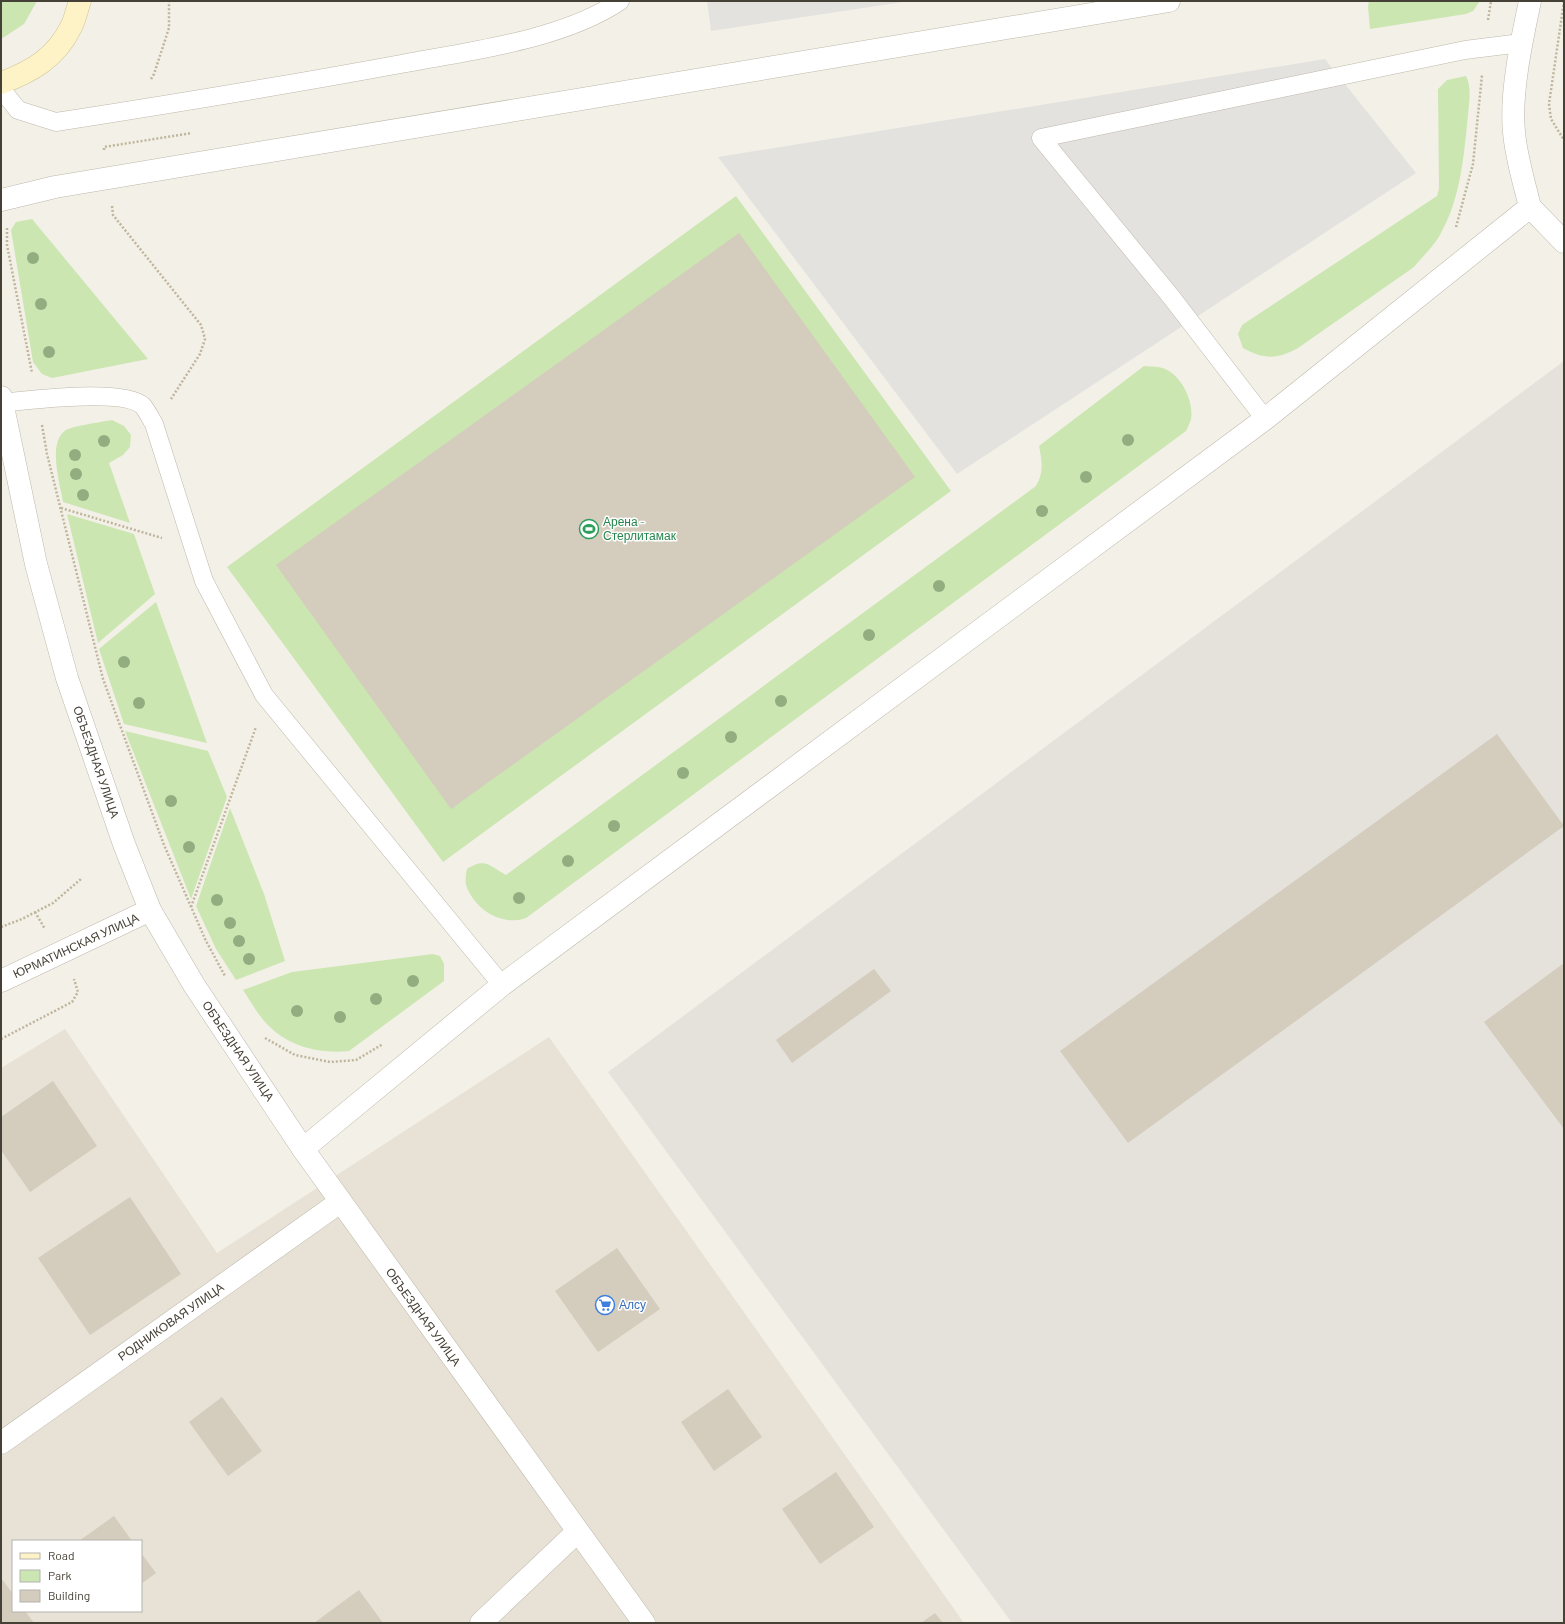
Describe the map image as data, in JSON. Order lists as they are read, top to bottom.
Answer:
{
  "streets": {
    "street": ["ОБЪЕЗДНАЯ УЛИЦА", "ЮРМАТИНСКАЯ УЛИЦА", "РОДНИКОВАЯ УЛИЦА"]
  },
  "crossings": [
    ["ОБЪЕЗДНАЯ УЛИЦА", "ЮРМАТИНСКАЯ УЛИЦА"],
    ["ОБЪЕЗДНАЯ УЛИЦА", "РОДНИКОВАЯ УЛИЦА"]
  ],
  "places": {
    "sports": ["Арена - Стерлитамак"],
    "supermarket": ["Алсу"]
  },
  "legend": ["Road", "Park", "Building"]
}
